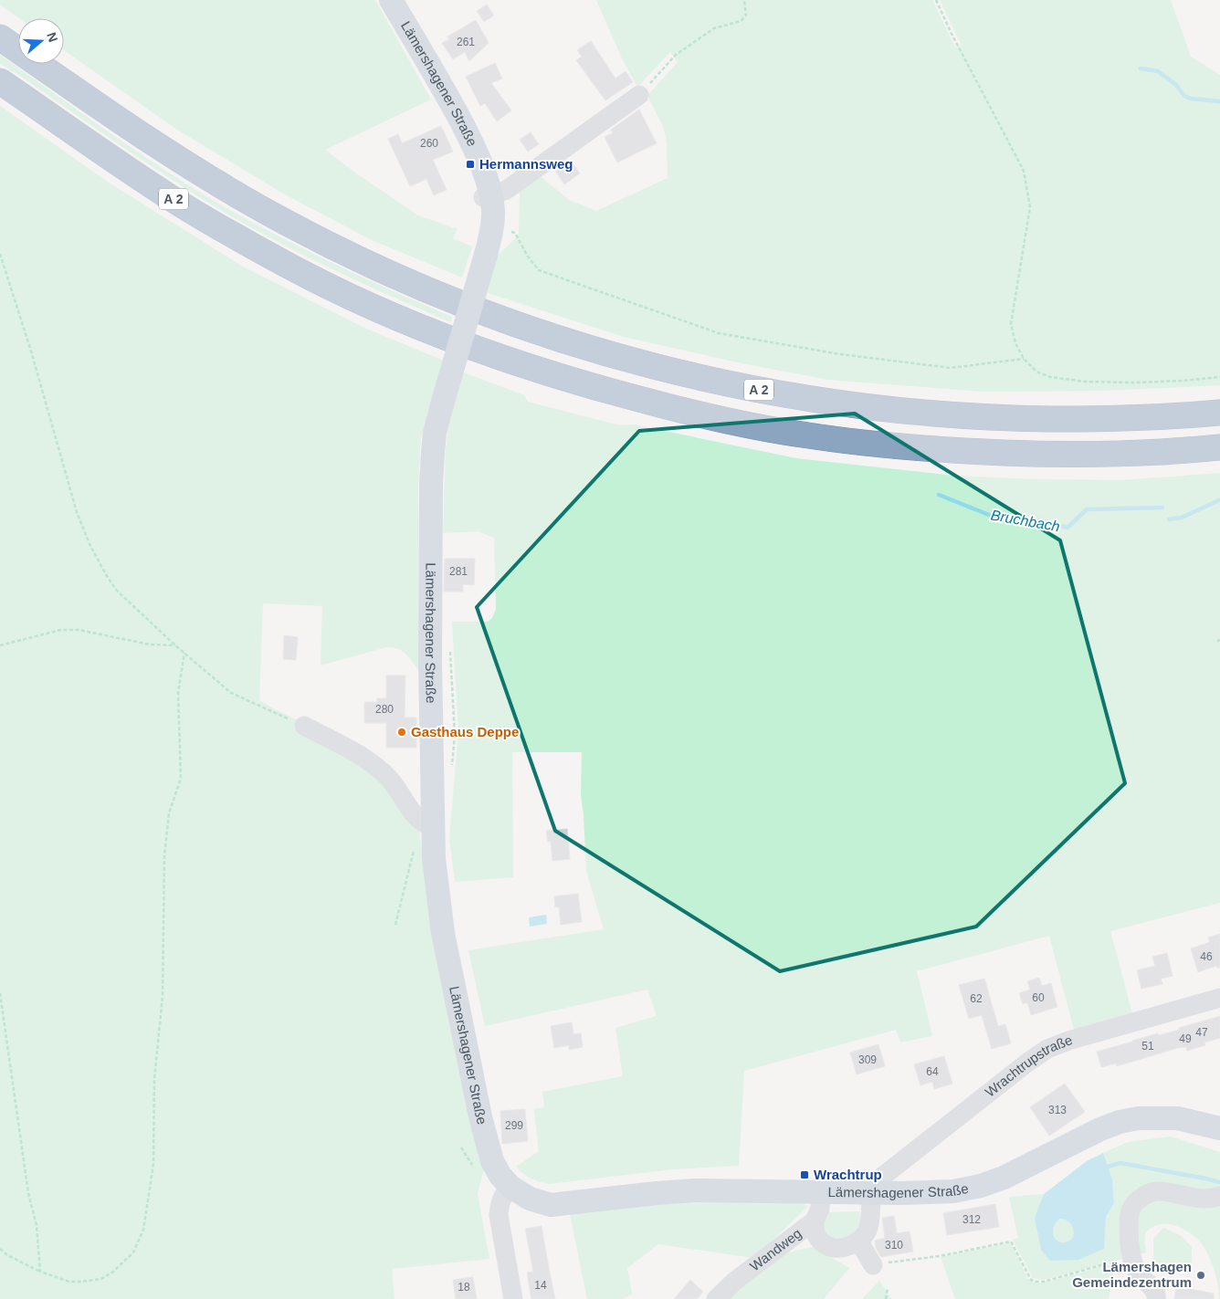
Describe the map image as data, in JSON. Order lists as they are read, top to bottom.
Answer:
{
  "streets": {
    "highway": ["A 2"],
    "main road": ["Lämershagener Straße"],
    "street": ["Wrachtrupstraße", "Wandweg"]
  },
  "crossings": [
    ["Lämershagener Straße", "Wrachtrupstraße"],
    ["Lämershagener Straße", "Wandweg"],
    ["Wrachtrupstraße", "Wandweg"]
  ],
  "water": ["Bruchbach"],
  "places": {
    "transit": ["Hermannsweg", "Wrachtrup"],
    "other": ["Gasthaus Deppe", "Lämershagen Gemeindezentrum"]
  },
  "house_numbers": [
    "261",
    "260",
    "281",
    "280",
    "46",
    "60",
    "62",
    "47",
    "49",
    "51",
    "309",
    "64",
    "313",
    "299",
    "312",
    "310",
    "14",
    "18"
  ],
  "north": "right"
}
